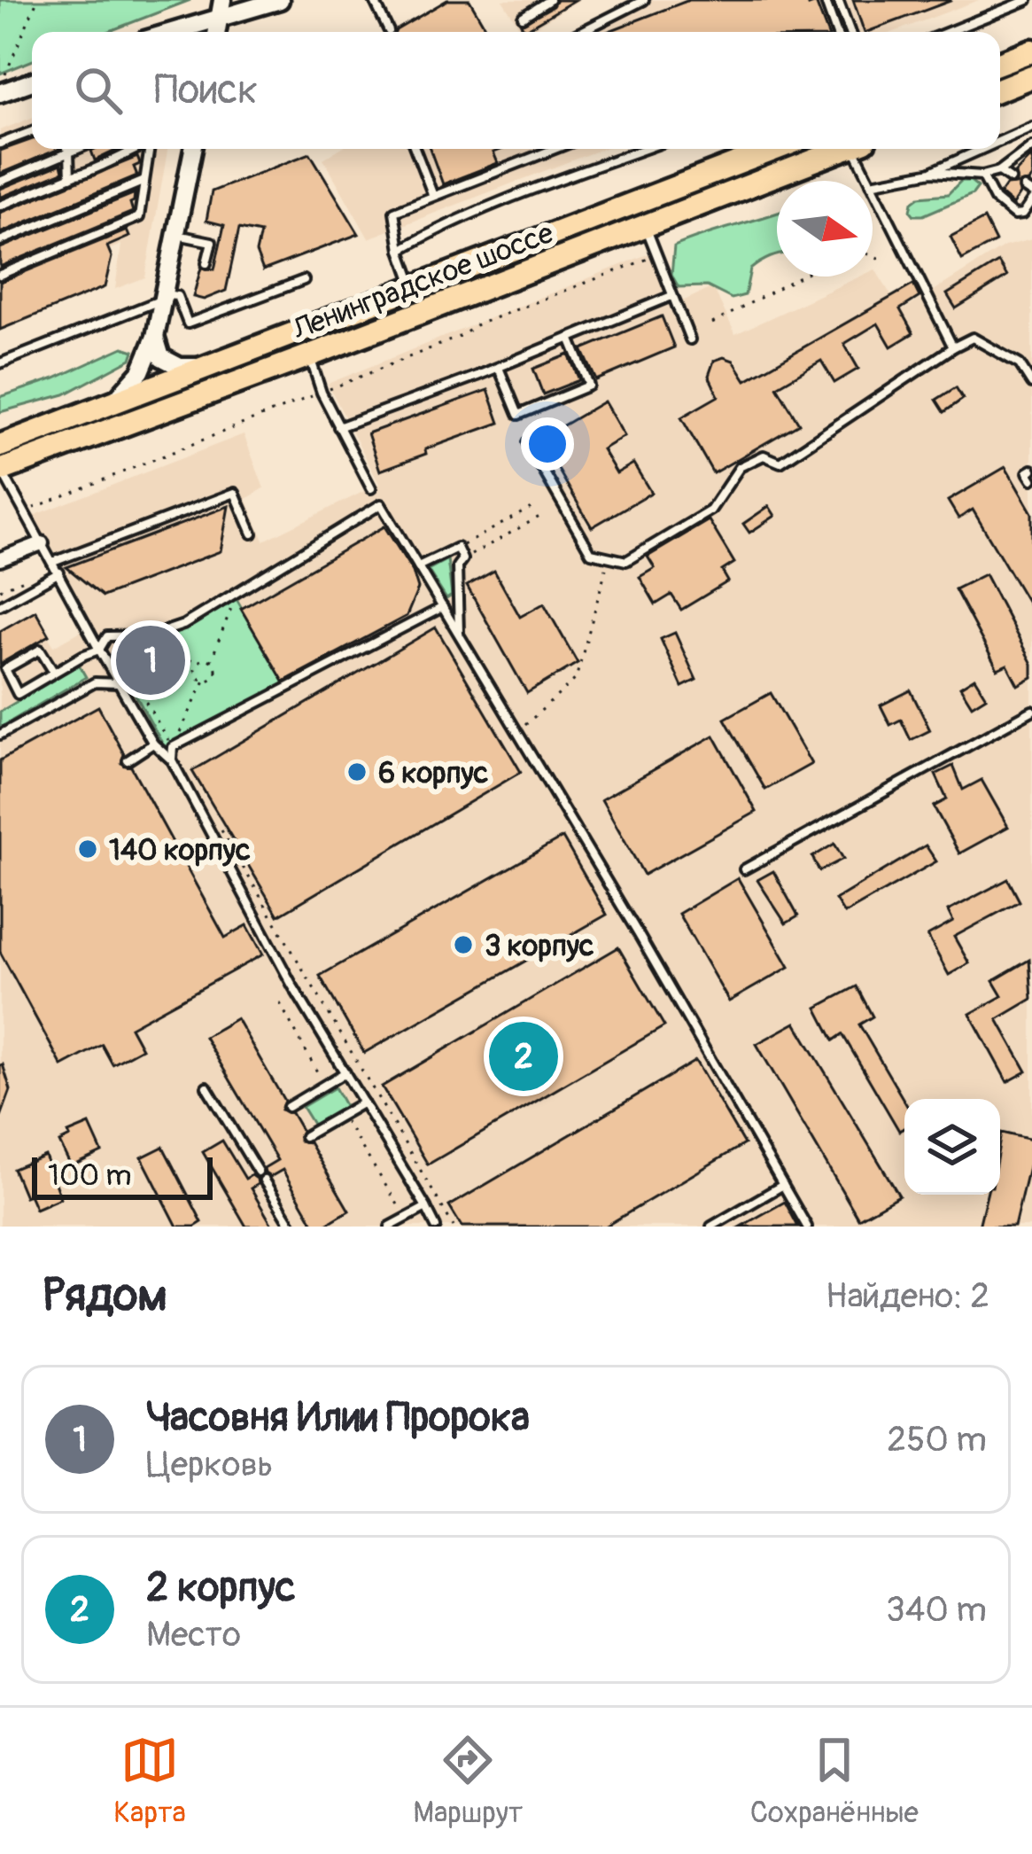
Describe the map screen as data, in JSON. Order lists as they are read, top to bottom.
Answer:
{
  "streets": {
    "highway": ["Ленинградское шоссе"]
  },
  "places": ["6 корпус", "140 корпус", "3 корпус"],
  "scale_bar": "100 m",
  "north": "right",
  "page": {
    "search": "Поиск",
    "pins": ["1", "2"],
    "scale": "100 m",
    "heading": ["Рядом", "Найдено: 2"],
    "list": [
      {
        "mark": "1",
        "name": "Часовня Илии Пророка",
        "note": "Церковь",
        "value": "250 m"
      },
      {
        "mark": "2",
        "name": "2 корпус",
        "note": "Место",
        "value": "340 m"
      }
    ],
    "nav": ["Карта", "Маршрут", "Сохранённые"]
  }
}
